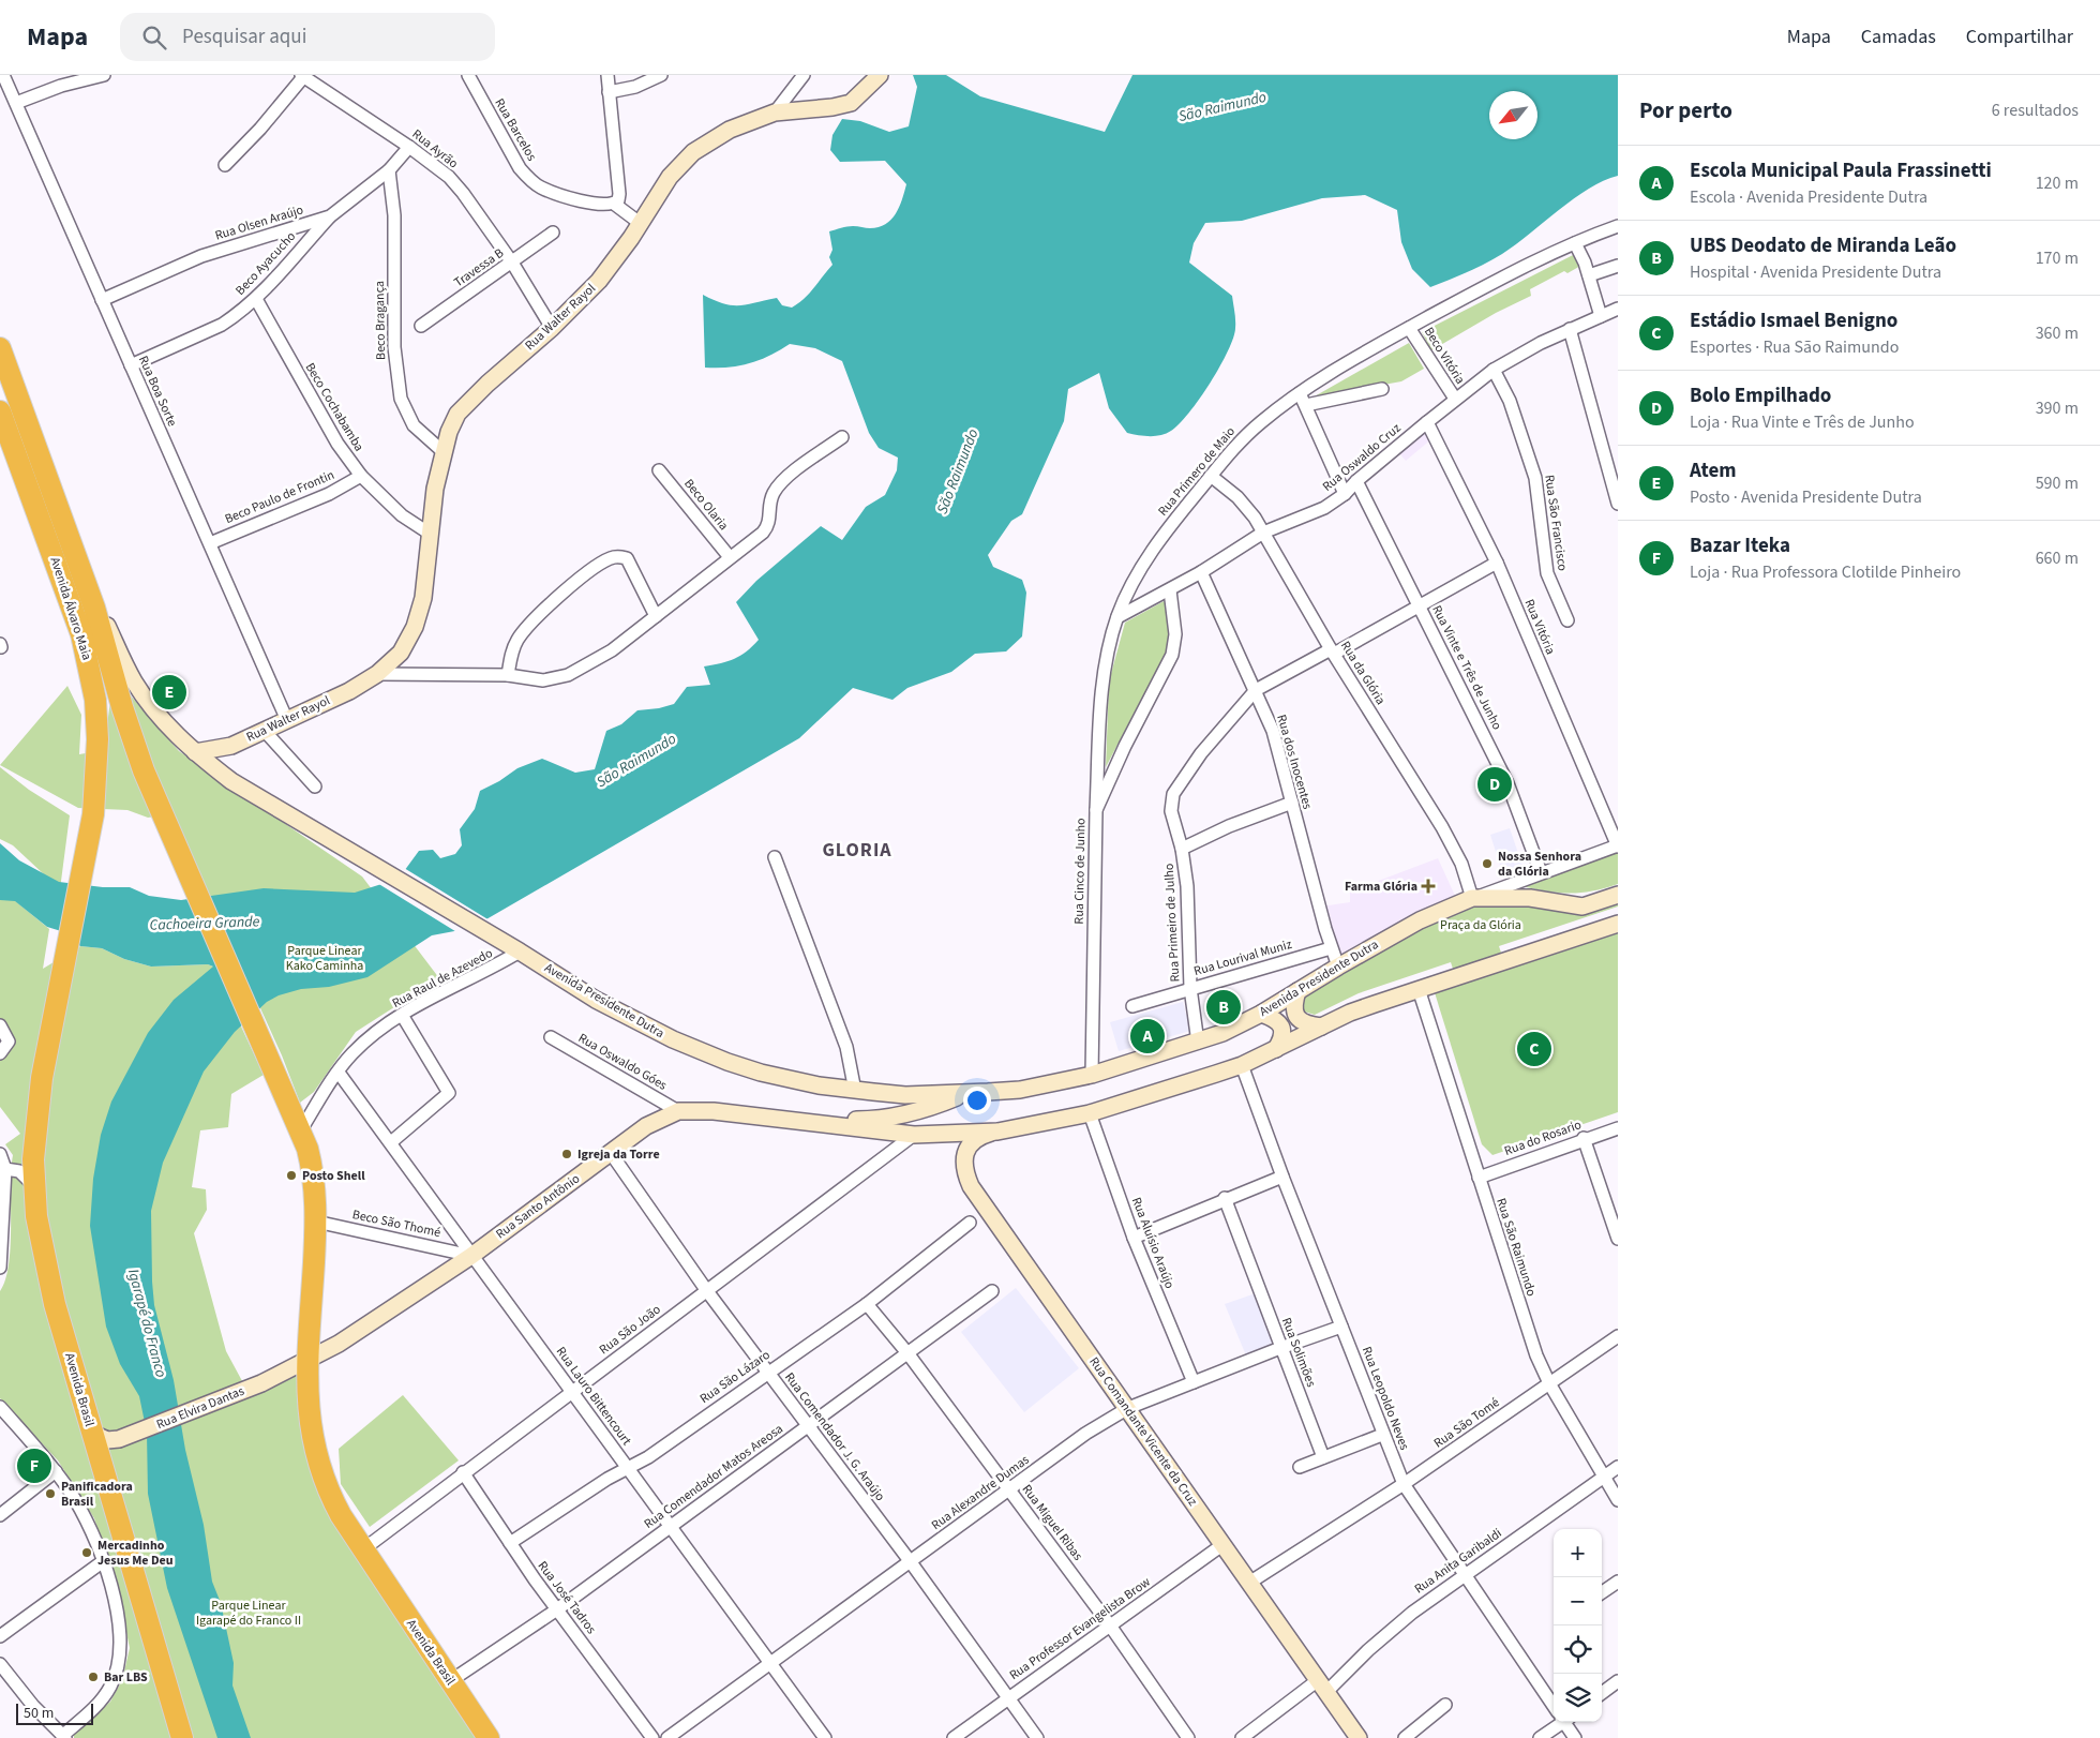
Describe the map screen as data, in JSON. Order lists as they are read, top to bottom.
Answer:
{
  "streets": {
    "highway": ["Avenida Álvaro Maia", "Avenida Brasil"],
    "street": [
      "Rua Barcelos",
      "Rua Ayrão",
      "Rua Olsen Araújo",
      "Beco Ayacucho",
      "Travessa B",
      "Rua Walter Rayol",
      "Beco Bragança",
      "Beco Vitória",
      "Rua Boa Sorte",
      "Beco Cochabamba",
      "Rua Oswaldo Cruz",
      "Rua Primero de Maio",
      "Beco Paulo de Frontin",
      "Beco Olaria",
      "Rua São Francisco",
      "Rua Vitória",
      "Rua Vinte e Três de Junho",
      "Rua da Glória",
      "Rua dos Inocentes",
      "Rua Cinco de Junho",
      "Rua Primeiro de Julho",
      "Rua Lourival Muniz",
      "Rua Raul de Azevedo",
      "Avenida Presidente Dutra",
      "Rua Oswaldo Góes",
      "Rua do Rosario",
      "Rua Santo Antônio",
      "Beco São Thomé",
      "Rua Aluísio Araújo",
      "Rua São Raimundo",
      "Rua São João",
      "Rua Solimões",
      "Rua São Lázaro",
      "Rua Lauro Bittencourt",
      "Rua Leopoldo Neves",
      "Rua Elvira Dantas",
      "Rua São Tomé",
      "Rua Comandante Vicente da Cruz",
      "Rua Comendador J. G. Araújo",
      "Rua Comendador Matos Areosa",
      "Rua Alexandre Dumas",
      "Rua Miguel Ribas",
      "Rua Anita Garibaldi",
      "Rua José Tadros",
      "Rua Professor Evangelista Brow"
    ]
  },
  "crossings": [
    ["Rua Ayrão", "Rua Olsen Araújo"],
    ["Rua Ayrão", "Travessa B"],
    ["Rua Ayrão", "Rua Walter Rayol"],
    ["Rua Olsen Araújo", "Beco Ayacucho"],
    ["Rua Olsen Araújo", "Beco Bragança"],
    ["Rua Olsen Araújo", "Rua Boa Sorte"],
    ["Beco Ayacucho", "Rua Boa Sorte"],
    ["Beco Ayacucho", "Beco Cochabamba"],
    ["Rua Walter Rayol", "Beco Bragança"],
    ["Rua Walter Rayol", "Rua Boa Sorte"],
    ["Rua Walter Rayol", "Beco Cochabamba"],
    ["Rua Walter Rayol", "Avenida Presidente Dutra"],
    ["Beco Vitória", "Rua Oswaldo Cruz"],
    ["Beco Vitória", "Rua Primero de Maio"],
    ["Rua Boa Sorte", "Beco Paulo de Frontin"],
    ["Beco Cochabamba", "Beco Paulo de Frontin"],
    ["Rua Oswaldo Cruz", "Rua Primero de Maio"],
    ["Rua Oswaldo Cruz", "Rua São Francisco"],
    ["Rua Oswaldo Cruz", "Rua Vitória"],
    ["Rua Oswaldo Cruz", "Rua Vinte e Três de Junho"],
    ["Rua Oswaldo Cruz", "Rua da Glória"],
    ["Rua Oswaldo Cruz", "Rua dos Inocentes"],
    ["Rua Oswaldo Cruz", "Rua Cinco de Junho"],
    ["Rua Primero de Maio", "Rua da Glória"],
    ["Rua Primero de Maio", "Rua Cinco de Junho"],
    ["Avenida Álvaro Maia", "Avenida Presidente Dutra"],
    ["Avenida Álvaro Maia", "Avenida Brasil"],
    ["Rua Vitória", "Rua Primeiro de Julho"],
    ["Rua Vinte e Três de Junho", "Rua Primeiro de Julho"],
    ["Rua da Glória", "Rua Primeiro de Julho"],
    ["Rua da Glória", "Avenida Presidente Dutra"],
    ["Rua dos Inocentes", "Rua Primeiro de Julho"],
    ["Rua dos Inocentes", "Rua Lourival Muniz"],
    ["Rua dos Inocentes", "Avenida Presidente Dutra"],
    ["Rua Cinco de Junho", "Avenida Presidente Dutra"],
    ["Rua Primeiro de Julho", "Rua Lourival Muniz"],
    ["Rua Primeiro de Julho", "Avenida Presidente Dutra"],
    ["Rua Raul de Azevedo", "Avenida Presidente Dutra"],
    ["Rua Raul de Azevedo", "Avenida Brasil"],
    ["Rua Raul de Azevedo", "Rua Lauro Bittencourt"],
    ["Rua Oswaldo Góes", "Rua Santo Antônio"],
    ["Rua do Rosario", "Rua São Raimundo"],
    ["Rua Santo Antônio", "Beco São Thomé"],
    ["Rua Santo Antônio", "Rua São João"],
    ["Rua Santo Antônio", "Avenida Brasil"],
    ["Rua Santo Antônio", "Rua Lauro Bittencourt"],
    ["Rua Santo Antônio", "Rua Elvira Dantas"],
    ["Rua Santo Antônio", "Rua Comendador J. G. Araújo"],
    ["Beco São Thomé", "Avenida Brasil"],
    ["Beco São Thomé", "Rua Lauro Bittencourt"],
    ["Rua Aluísio Araújo", "Rua Alexandre Dumas"],
    ["Rua São Raimundo", "Rua São Tomé"],
    ["Rua São Raimundo", "Rua Anita Garibaldi"],
    ["Rua São João", "Avenida Brasil"],
    ["Rua São João", "Rua Lauro Bittencourt"],
    ["Rua São João", "Rua Comendador J. G. Araújo"],
    ["Rua São João", "Rua José Tadros"],
    ["Rua Solimões", "Rua Alexandre Dumas"],
    ["Rua São Lázaro", "Rua Lauro Bittencourt"],
    ["Rua São Lázaro", "Rua Comendador J. G. Araújo"],
    ["Rua São Lázaro", "Rua Miguel Ribas"],
    ["Rua São Lázaro", "Rua José Tadros"],
    ["Avenida Brasil", "Rua Elvira Dantas"],
    ["Avenida Brasil", "Rua Comendador Matos Areosa"],
    ["Rua Lauro Bittencourt", "Rua Comendador Matos Areosa"],
    ["Rua Lauro Bittencourt", "Rua Alexandre Dumas"],
    ["Rua Leopoldo Neves", "Rua São Tomé"],
    ["Rua Leopoldo Neves", "Rua Alexandre Dumas"],
    ["Rua Leopoldo Neves", "Rua Anita Garibaldi"],
    ["Rua São Tomé", "Rua Comandante Vicente da Cruz"],
    ["Rua Comandante Vicente da Cruz", "Rua Alexandre Dumas"],
    ["Rua Comandante Vicente da Cruz", "Rua Anita Garibaldi"],
    ["Rua Comandante Vicente da Cruz", "Rua Professor Evangelista Brow"],
    ["Rua Comendador J. G. Araújo", "Rua Comendador Matos Areosa"],
    ["Rua Comendador J. G. Araújo", "Rua Alexandre Dumas"],
    ["Rua Comendador J. G. Araújo", "Rua Professor Evangelista Brow"],
    ["Rua Comendador Matos Areosa", "Rua Miguel Ribas"],
    ["Rua Comendador Matos Areosa", "Rua José Tadros"],
    ["Rua Alexandre Dumas", "Rua Miguel Ribas"],
    ["Rua Miguel Ribas", "Rua Professor Evangelista Brow"]
  ],
  "districts": ["GLORIA"],
  "water": ["São Raimundo", "Cachoeira Grande", "Igarapé do Franco"],
  "parks": ["Praça da Glória", "Parque Linear Kako Caminha", "Parque Linear Igarapé do Franco II"],
  "places": {
    "other": [
      "Nossa Senhora da Glória",
      "Igreja da Torre",
      "Posto Shell",
      "Panificadora Brasil",
      "Mercadinho Jesus Me Deu",
      "Bar LBS"
    ],
    "health": ["Farma Glória"]
  },
  "scale_bar": "50 m",
  "north": "bottom left",
  "page": {
    "header": "Mapa",
    "search": "Pesquisar aqui",
    "nav": ["Mapa", "Camadas", "Compartilhar"],
    "heading": ["Por perto", "6 resultados"],
    "list": [
      {
        "mark": "A",
        "name": "Escola Municipal Paula Frassinetti",
        "note": "Escola · Avenida Presidente Dutra",
        "value": "120 m"
      },
      {
        "mark": "B",
        "name": "UBS Deodato de Miranda Leão",
        "note": "Hospital · Avenida Presidente Dutra",
        "value": "170 m"
      },
      {
        "mark": "C",
        "name": "Estádio Ismael Benigno",
        "note": "Esportes · Rua São Raimundo",
        "value": "360 m"
      },
      {
        "mark": "D",
        "name": "Bolo Empilhado",
        "note": "Loja · Rua Vinte e Três de Junho",
        "value": "390 m"
      },
      {
        "mark": "E",
        "name": "Atem",
        "note": "Posto · Avenida Presidente Dutra",
        "value": "590 m"
      },
      {
        "mark": "F",
        "name": "Bazar Iteka",
        "note": "Loja · Rua Professora Clotilde Pinheiro",
        "value": "660 m"
      }
    ],
    "pins": [
      "E",
      "D",
      "B",
      "A",
      "C",
      "F"
    ],
    "map_buttons": ["+", "−"],
    "scale": "50 m"
  }
}
